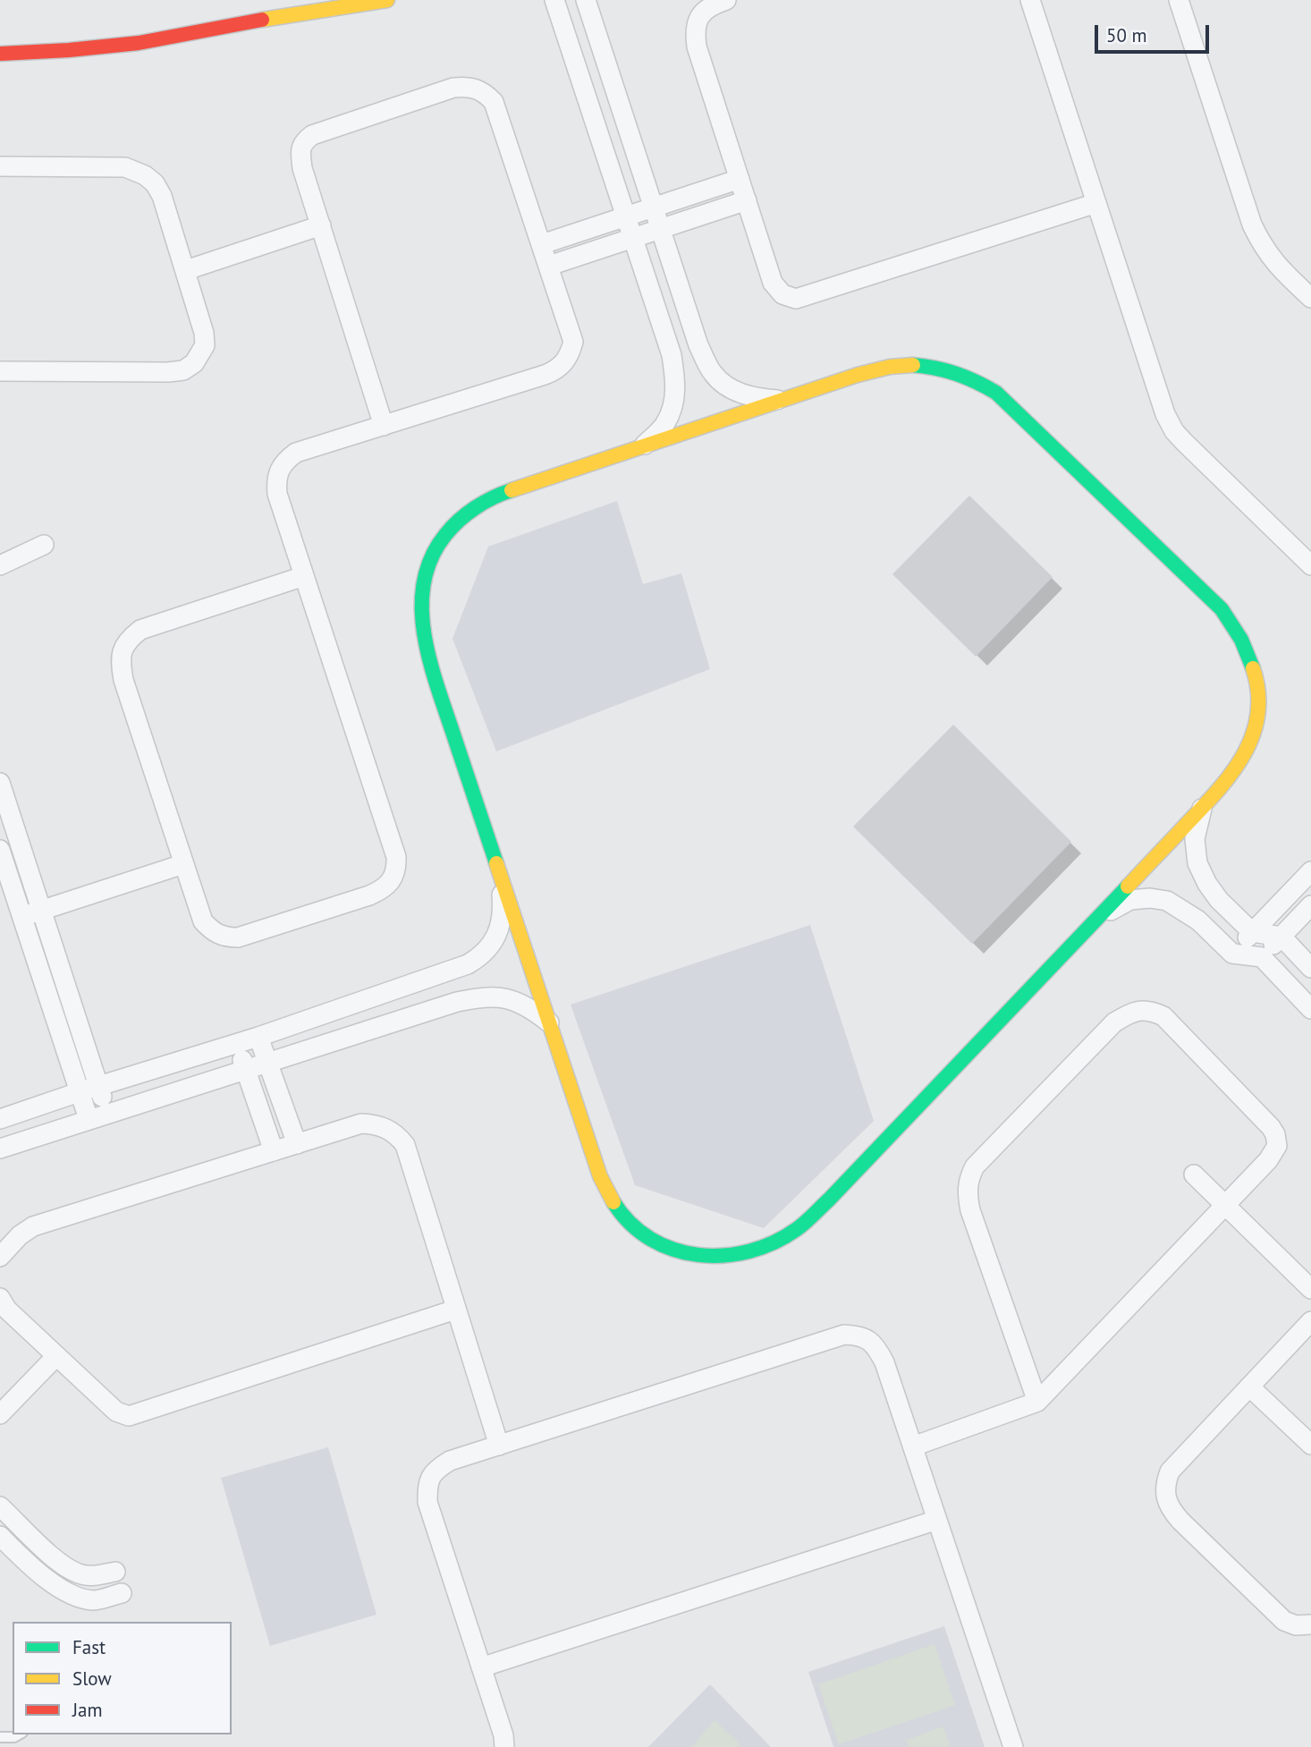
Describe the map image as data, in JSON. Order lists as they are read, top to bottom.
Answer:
{
  "legend": ["Fast", "Slow", "Jam"],
  "scale_bar": "50 m"
}
